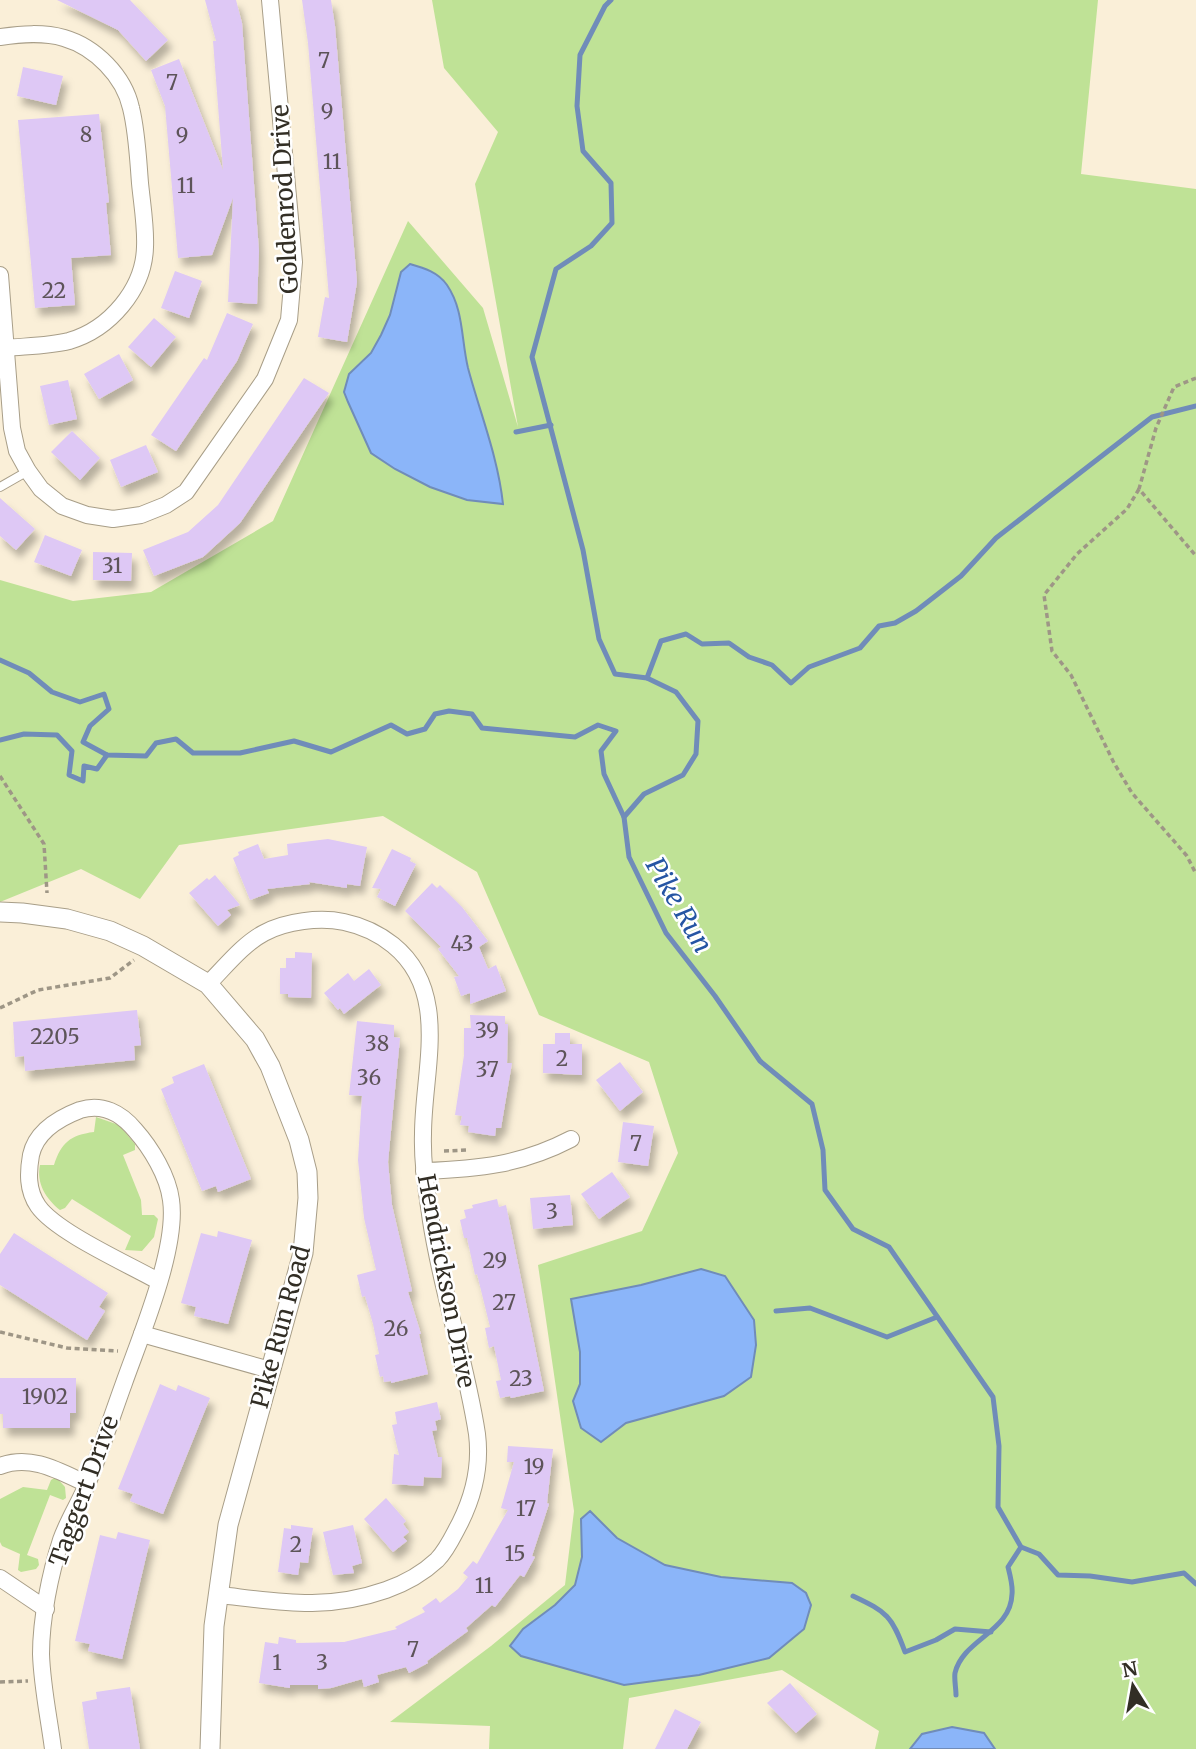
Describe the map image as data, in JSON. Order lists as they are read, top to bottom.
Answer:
{
  "streets": {
    "street": [
      "Goldenrod Drive",
      "Hendrickson Drive",
      "Pike Run Road",
      "Taggert Drive"
    ]
  },
  "crossings": [
    ["Hendrickson Drive", "Pike Run Road"]
  ],
  "water": ["Pike Run"],
  "house_numbers": [
    "7",
    "7",
    "9",
    "8",
    "9",
    "11",
    "11",
    "22",
    "31",
    "43",
    "39",
    "2205",
    "38",
    "2",
    "37",
    "36",
    "7",
    "3",
    "29",
    "27",
    "26",
    "23",
    "1902",
    "19",
    "17",
    "2",
    "15",
    "11",
    "7",
    "1",
    "3"
  ],
  "north": "top"
}
